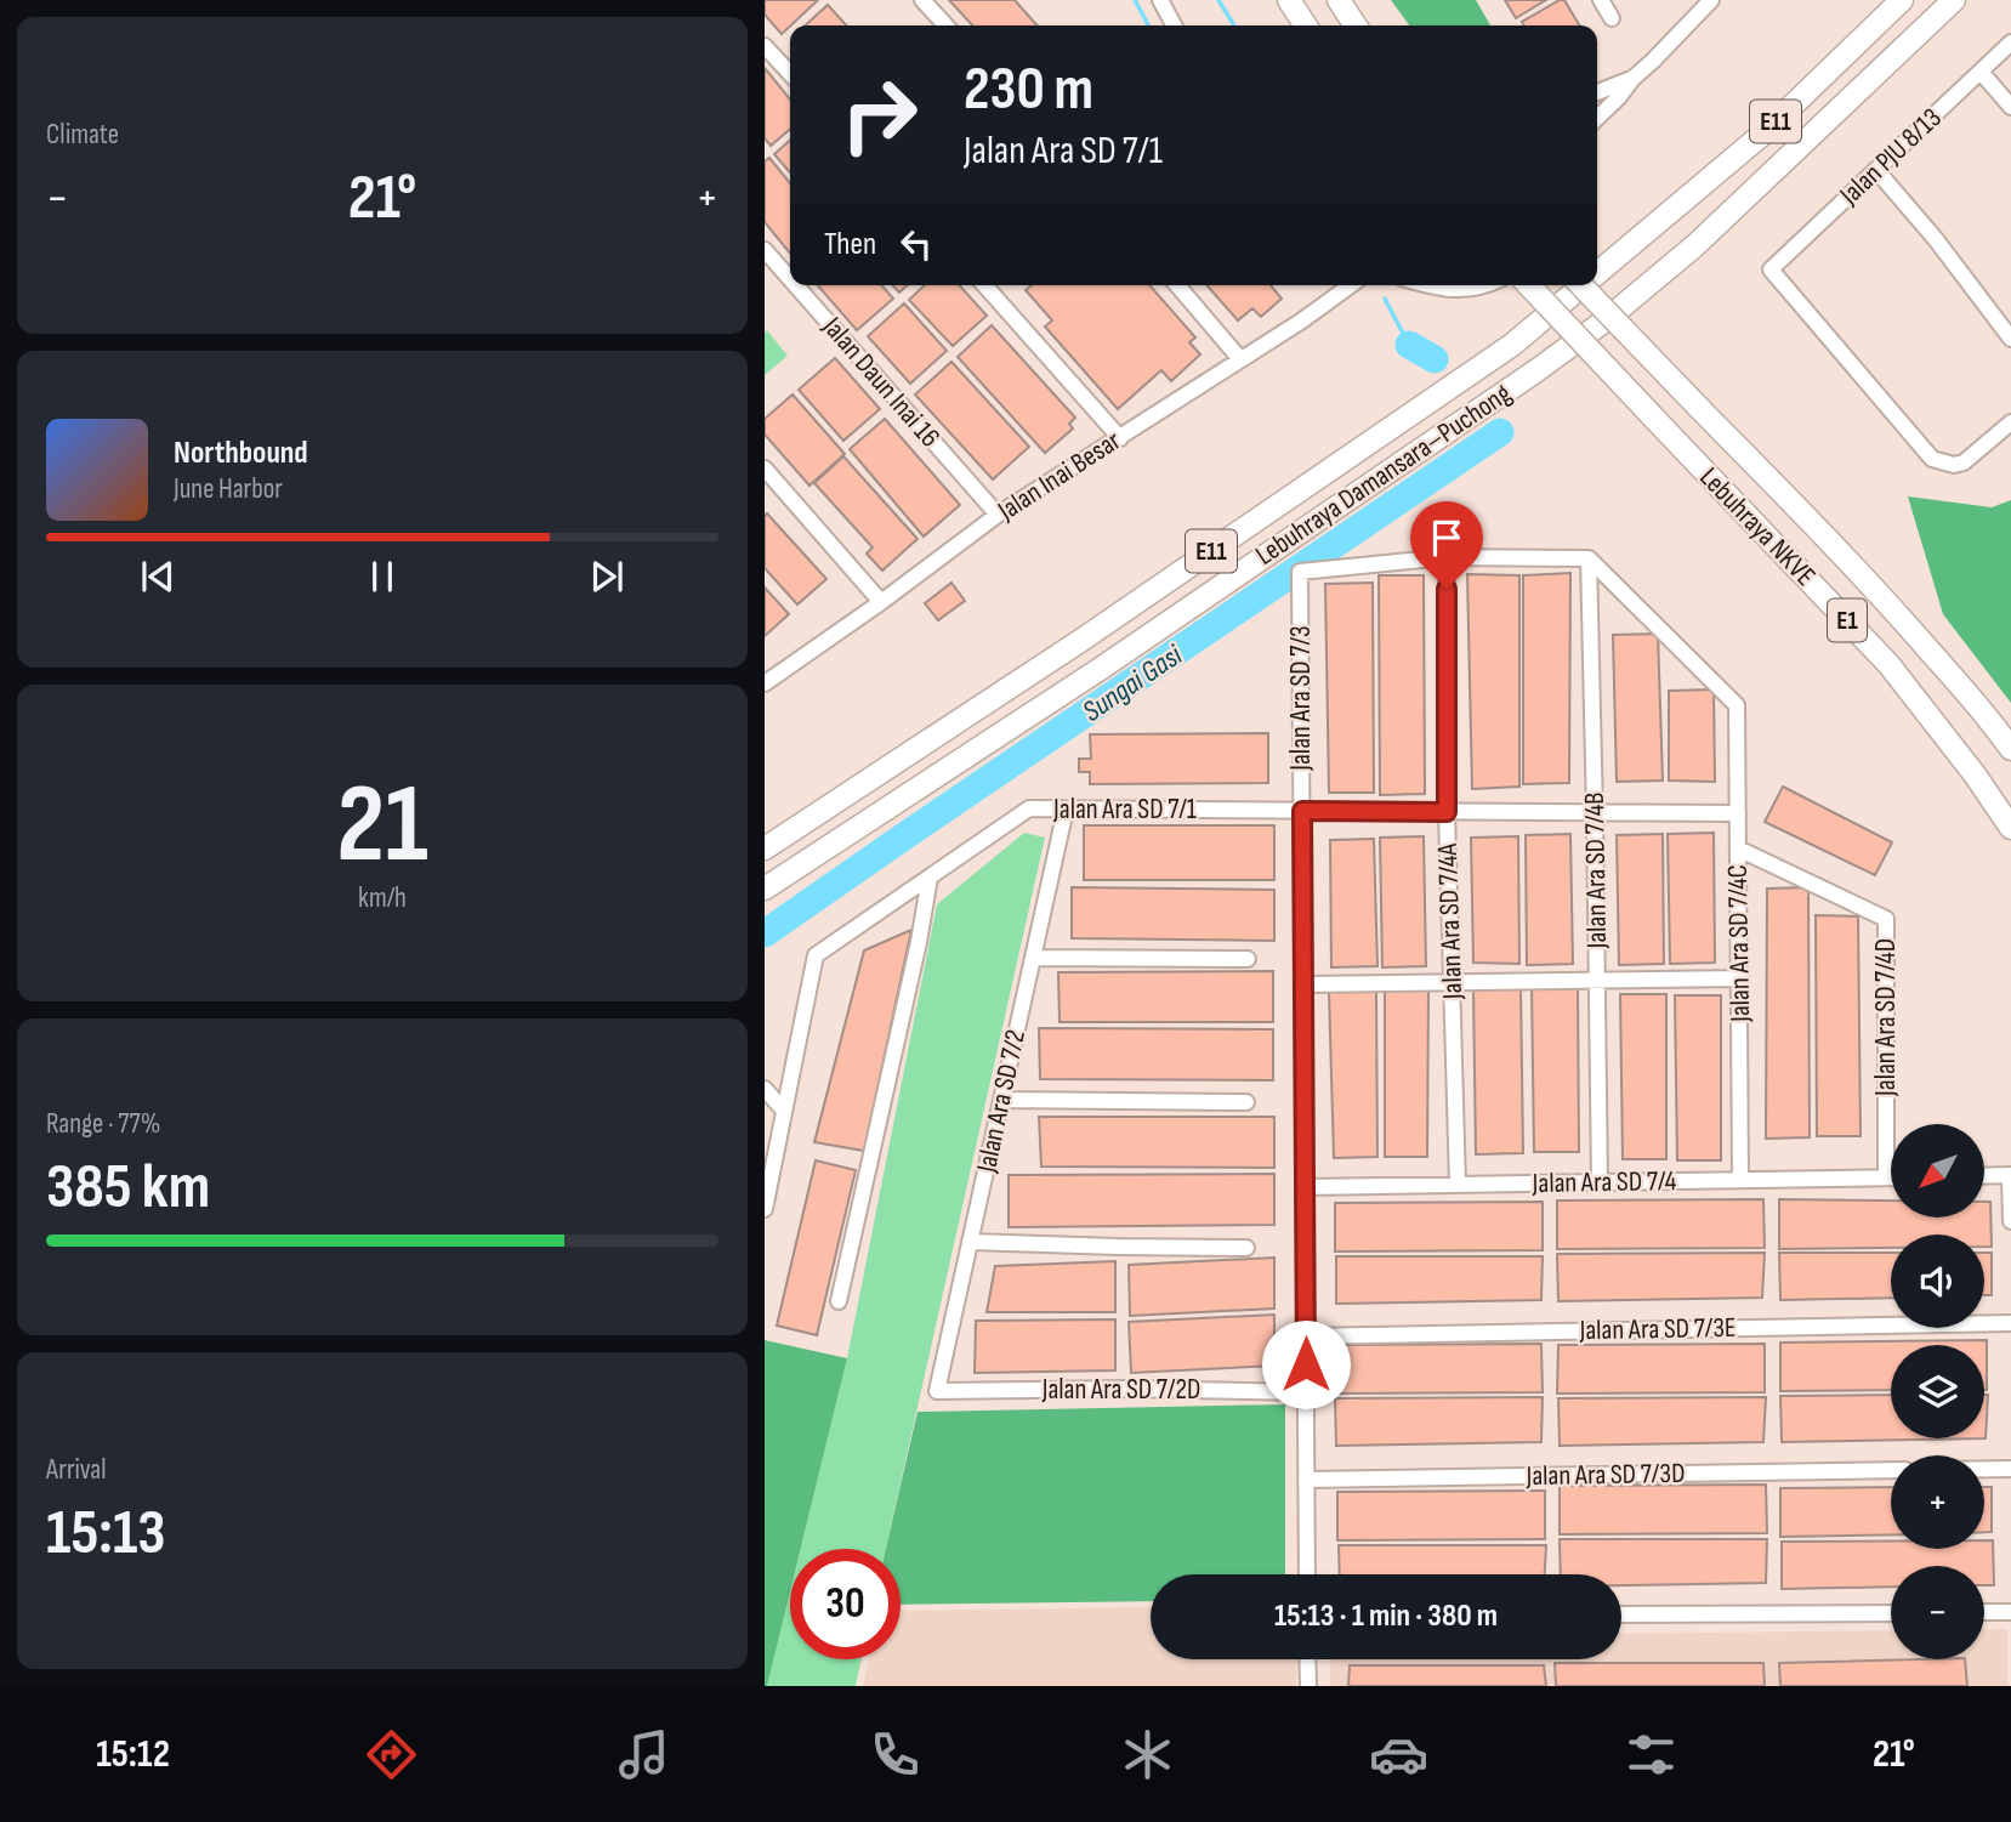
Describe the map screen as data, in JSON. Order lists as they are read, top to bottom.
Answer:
{
  "streets": {
    "highway": [
      "E11",
      "Lebuhraya Damansara–Puchong",
      "Lebuhraya NKVE",
      "E1"
    ],
    "street": [
      "Jalan PJU 8/13",
      "Jalan Daun Inai 16",
      "Jalan Inai Besar",
      "Jalan Ara SD 7/3",
      "Jalan Ara SD 7/1",
      "Jalan Ara SD 7/4B",
      "Jalan Ara SD 7/4A",
      "Jalan Ara SD 7/4C",
      "Jalan Ara SD 7/4D",
      "Jalan Ara SD 7/2",
      "Jalan Ara SD 7/4",
      "Jalan Ara SD 7/3E",
      "Jalan Ara SD 7/2D",
      "Jalan Ara SD 7/3D"
    ]
  },
  "crossings": [
    ["Jalan Daun Inai 16", "Jalan Inai Besar"],
    ["Jalan Ara SD 7/3", "Jalan Ara SD 7/1"],
    ["Jalan Ara SD 7/3", "Jalan Ara SD 7/4A"],
    ["Jalan Ara SD 7/3", "Jalan Ara SD 7/4"],
    ["Jalan Ara SD 7/3", "Jalan Ara SD 7/3E"],
    ["Jalan Ara SD 7/3", "Jalan Ara SD 7/2D"],
    ["Jalan Ara SD 7/3", "Jalan Ara SD 7/3D"],
    ["Jalan Ara SD 7/1", "Jalan Ara SD 7/4B"],
    ["Jalan Ara SD 7/1", "Jalan Ara SD 7/4A"],
    ["Jalan Ara SD 7/1", "Jalan Ara SD 7/4C"],
    ["Jalan Ara SD 7/1", "Jalan Ara SD 7/2"],
    ["Jalan Ara SD 7/4B", "Jalan Ara SD 7/4C"],
    ["Jalan Ara SD 7/4B", "Jalan Ara SD 7/4"],
    ["Jalan Ara SD 7/4A", "Jalan Ara SD 7/4"],
    ["Jalan Ara SD 7/4C", "Jalan Ara SD 7/4D"],
    ["Jalan Ara SD 7/4C", "Jalan Ara SD 7/4"],
    ["Jalan Ara SD 7/4D", "Jalan Ara SD 7/4"],
    ["Jalan Ara SD 7/2", "Jalan Ara SD 7/2D"]
  ],
  "water": ["Sungai Gasi"],
  "north": "bottom left",
  "page": {
    "tile": [
      "Climate",
      ["21", "km/h"],
      ["Range · 77%", "385 km"],
      ["Arrival", "15:13"]
    ],
    "turn": ["230 m", "Jalan Ara SD 7/1"],
    "heat": ["−", "21°", "+"],
    "then": "Then",
    "song": ["Northbound", "June Harbor"],
    "map_buttons": ["+", "−"],
    "limit": "30",
    "trip": "15:13 · 1 min · 380 m",
    "tabs": ["15:12", "21°"]
  }
}
